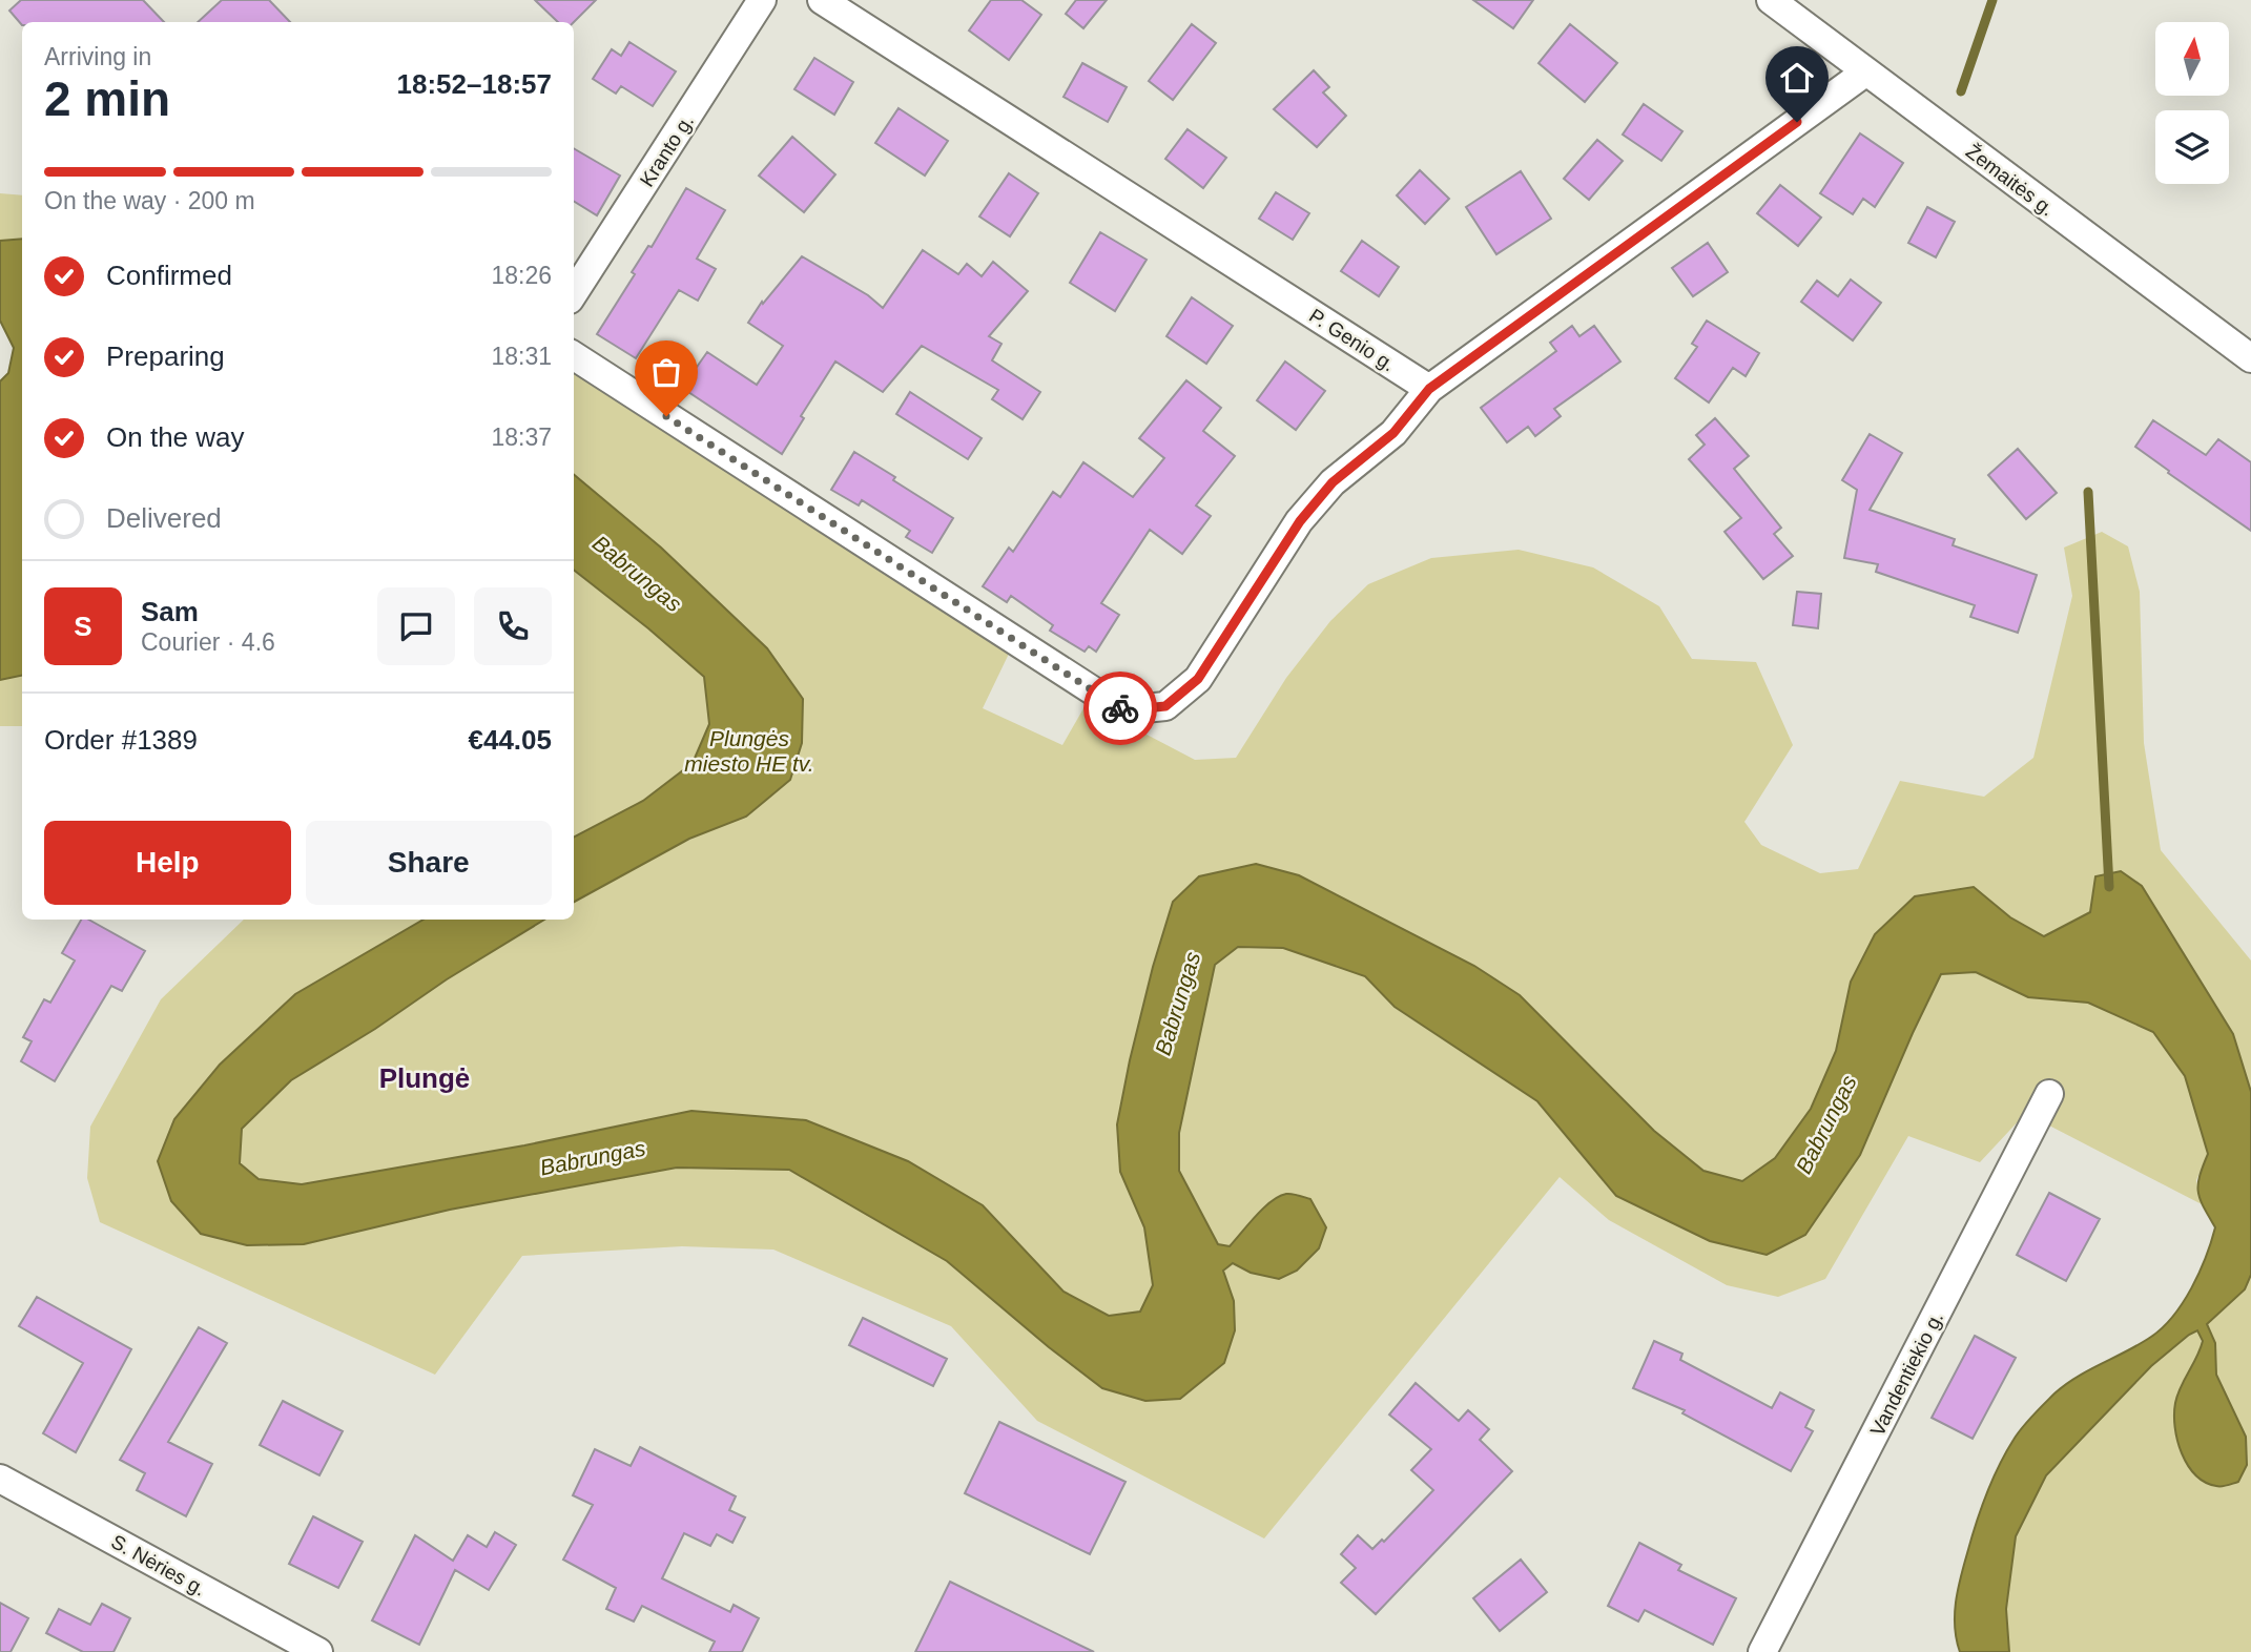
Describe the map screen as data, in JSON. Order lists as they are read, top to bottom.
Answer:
{
  "streets": {
    "street": [
      "Kranto g.",
      "Žemaitės g.",
      "P. Genio g.",
      "Vandentiekio g.",
      "S. Nėries g."
    ]
  },
  "districts": ["Plungė"],
  "water": ["Babrungas", "Plungės miesto HE tv."],
  "north": "top",
  "page": {
    "heading": ["2 min", "Arriving in", "18:52–18:57"],
    "panel": [
      "Sam",
      "Courier · 4.6",
      "Order #1389",
      "€44.05"
    ],
    "bar": "On the way · 200 m",
    "list": [
      ["Confirmed", "18:26"],
      ["Preparing", "18:31"],
      ["On the way", "18:37"],
      "Delivered"
    ],
    "round": "S",
    "buttons": ["Help", "Share"]
  }
}
